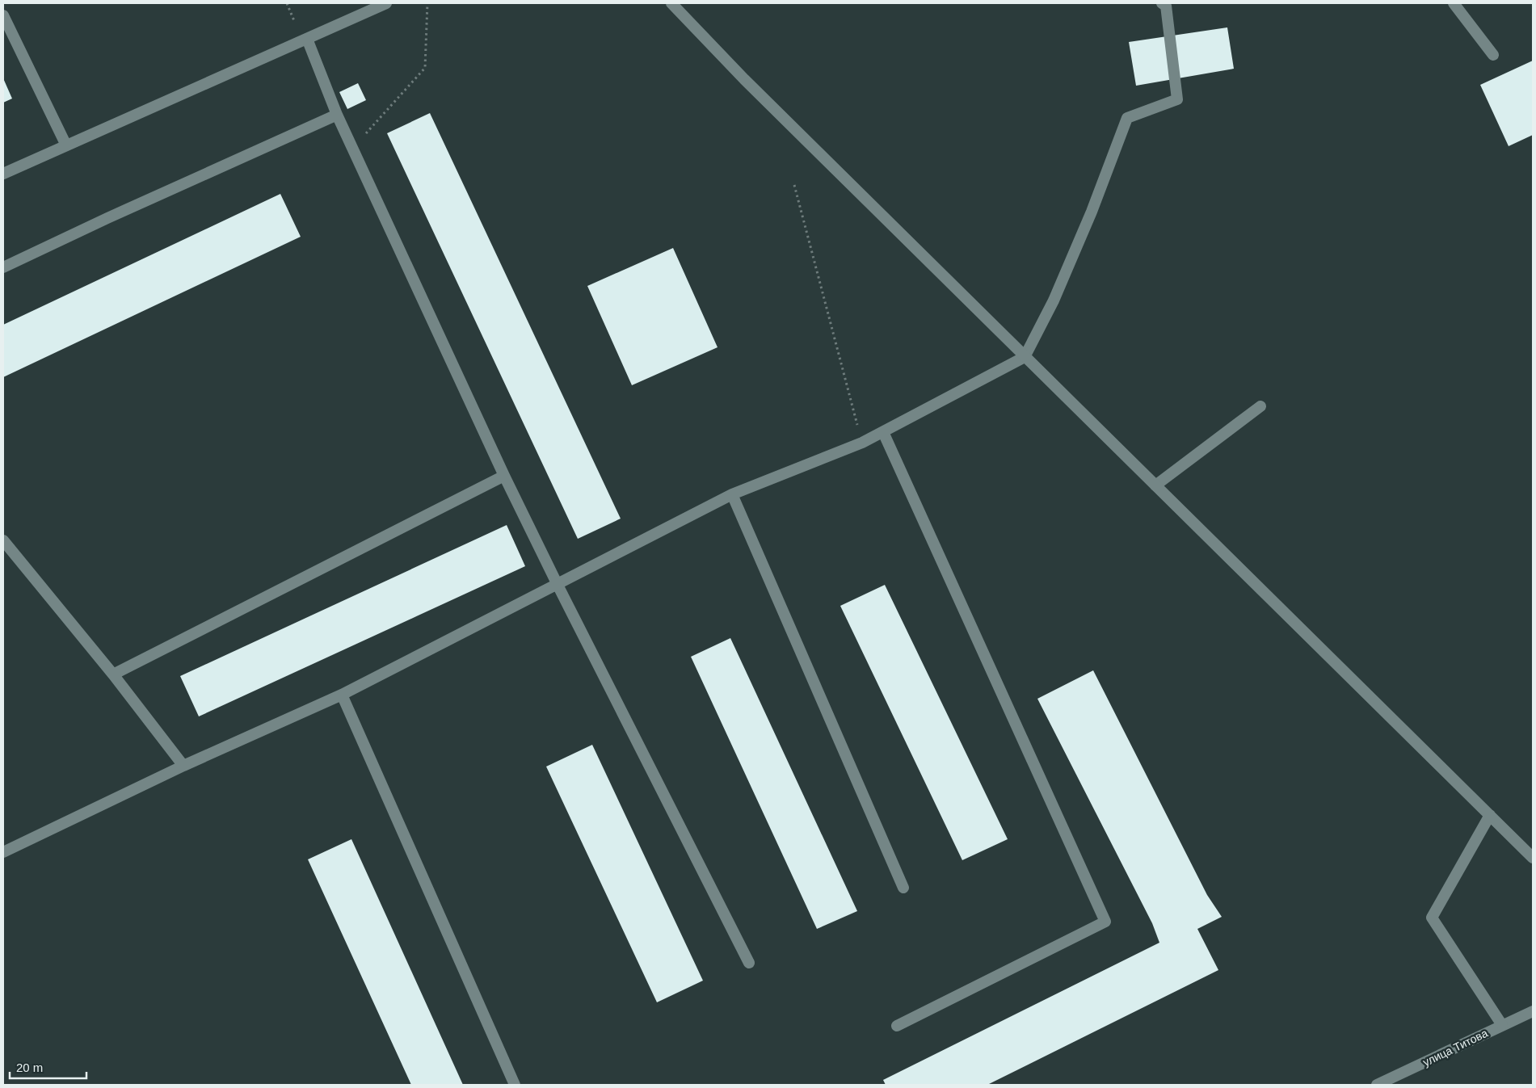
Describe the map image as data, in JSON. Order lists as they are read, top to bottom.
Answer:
{
  "streets": {
    "street": ["улица Титова"]
  },
  "scale_bar": "20 m"
}
